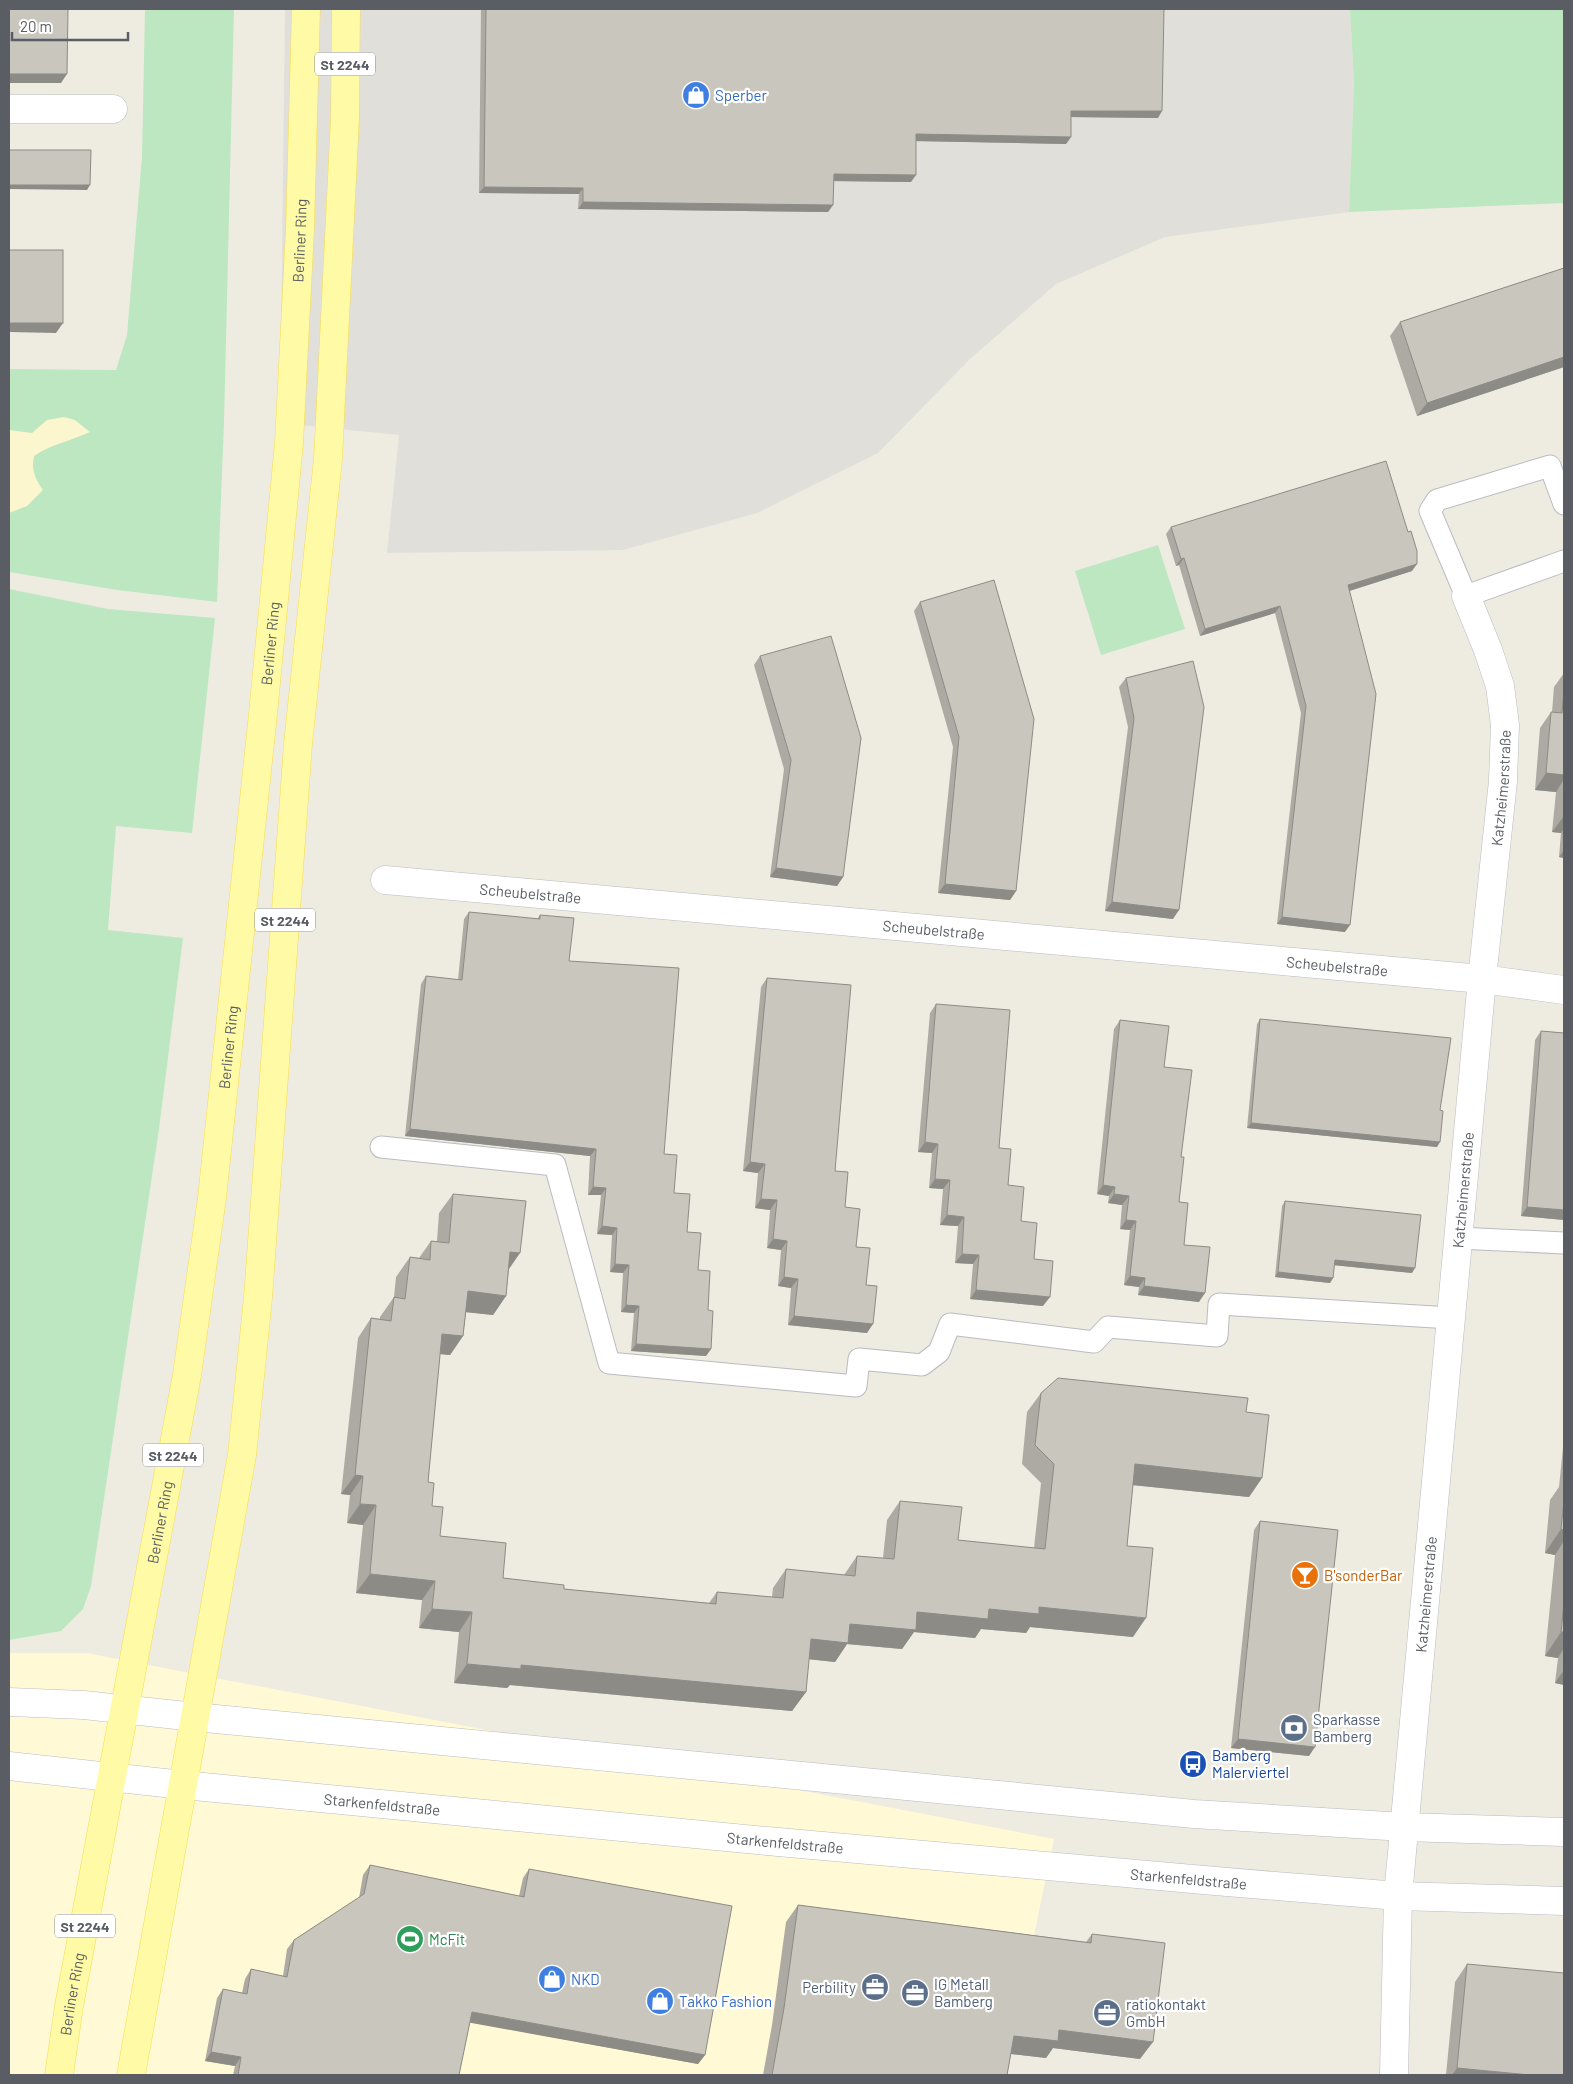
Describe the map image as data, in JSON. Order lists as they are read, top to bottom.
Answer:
{
  "streets": {
    "main road": ["St 2244", "Berliner Ring"],
    "street": ["Katzheimerstraße", "Scheubelstraße", "Starkenfeldstraße"]
  },
  "crossings": [
    ["St 2244", "Starkenfeldstraße"],
    ["Berliner Ring", "Starkenfeldstraße"],
    ["Katzheimerstraße", "Scheubelstraße"],
    ["Katzheimerstraße", "Starkenfeldstraße"]
  ],
  "places": {
    "shop": ["Sperber", "NKD", "Takko Fashion"],
    "bar": ["B'sonderBar"],
    "bank": ["Sparkasse Bamberg"],
    "bus stop": ["Bamberg Malerviertel"],
    "sports": ["McFit"],
    "office": ["Perbility", "IG Metall Bamberg", "ratiokontakt GmbH"]
  },
  "scale_bar": "20 m"
}
